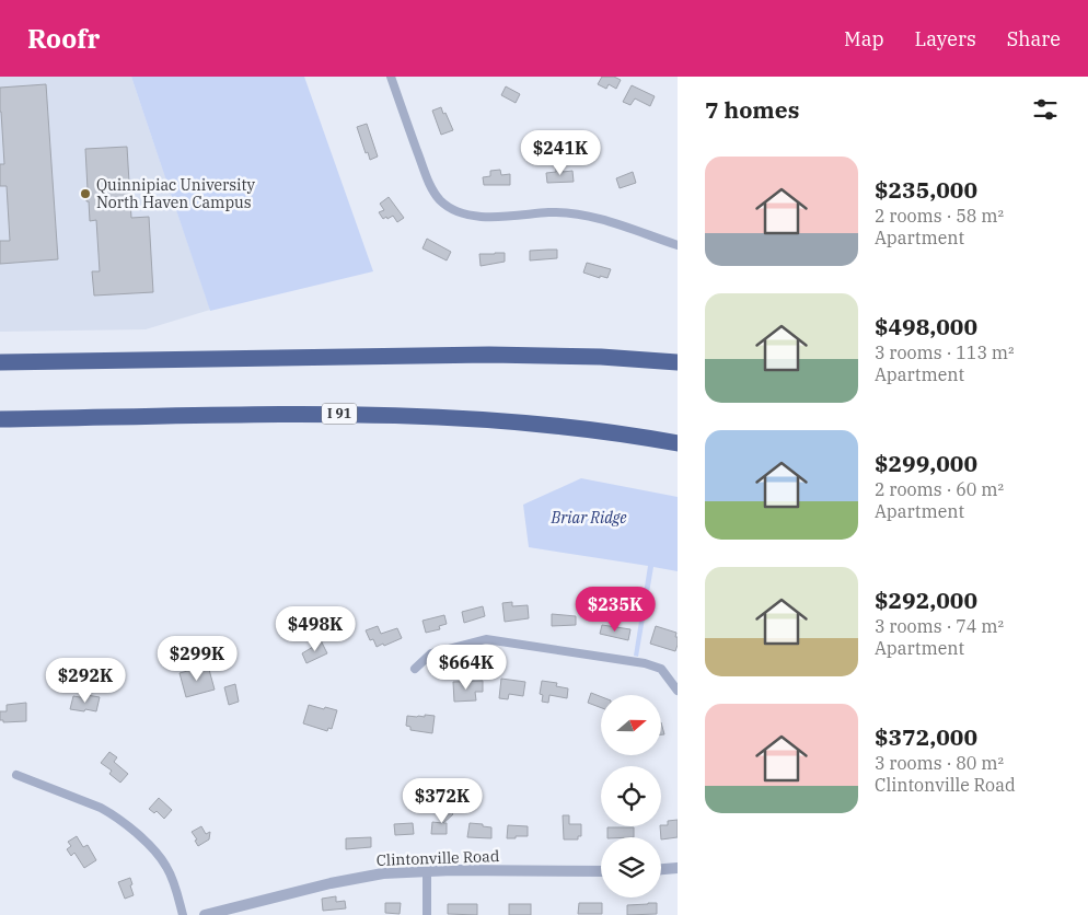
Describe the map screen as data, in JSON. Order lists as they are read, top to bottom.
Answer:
{
  "streets": {
    "highway": ["I 91"],
    "street": ["Clintonville Road"]
  },
  "parks": ["Briar Ridge"],
  "places": ["Quinnipiac University North Haven Campus"],
  "north": "right",
  "page": {
    "header": "Roofr",
    "nav": ["Map", "Layers", "Share"],
    "heading": "7 homes",
    "price": [
      "$241K",
      "$235K",
      "$498K",
      "$299K",
      "$664K",
      "$292K",
      "$372K"
    ],
    "list": [
      {
        "name": "$235,000",
        "note": "2 rooms · 58 m² · Apartment"
      },
      {
        "name": "$498,000",
        "note": "3 rooms · 113 m² · Apartment"
      },
      {
        "name": "$299,000",
        "note": "2 rooms · 60 m² · Apartment"
      },
      {
        "name": "$292,000",
        "note": "3 rooms · 74 m² · Apartment"
      },
      {
        "name": "$372,000",
        "note": "3 rooms · 80 m² · Clintonville Road"
      }
    ]
  }
}
